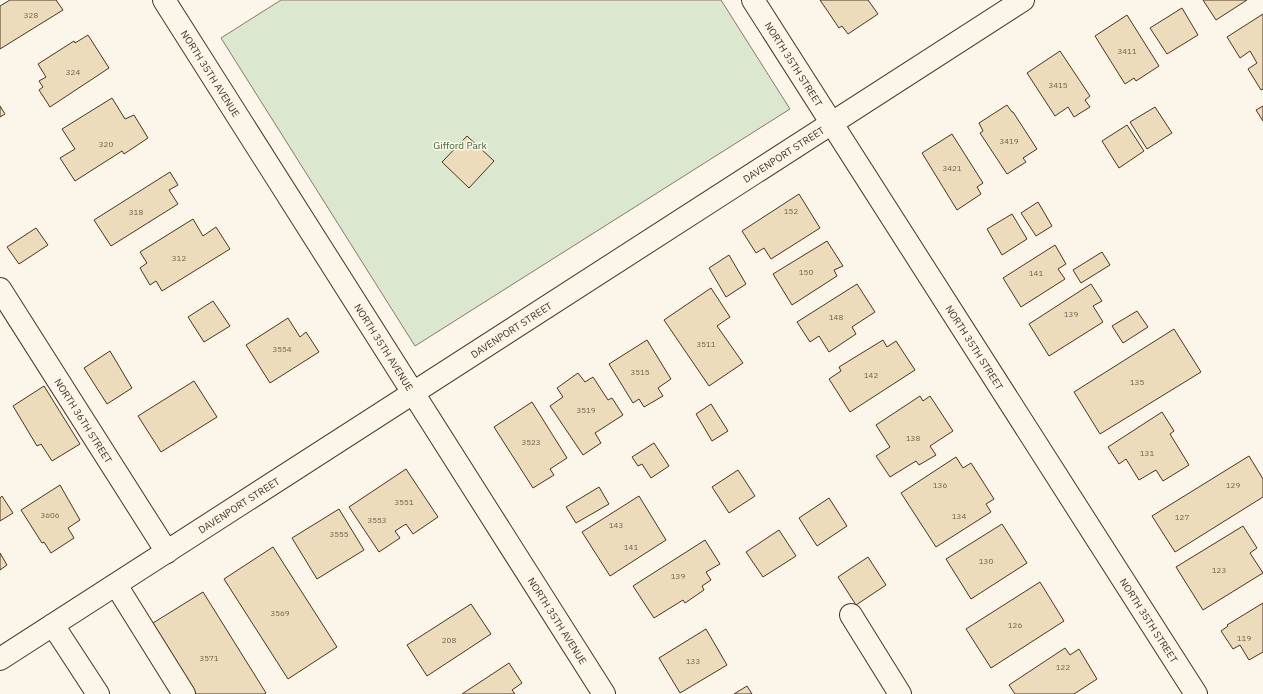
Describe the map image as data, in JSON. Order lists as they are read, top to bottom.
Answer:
{
  "streets": {
    "street": [
      "NORTH 35TH STREET",
      "NORTH 35TH AVENUE",
      "DAVENPORT STREET",
      "NORTH 36TH STREET"
    ]
  },
  "crossings": [
    ["NORTH 35TH STREET", "DAVENPORT STREET"],
    ["NORTH 35TH AVENUE", "DAVENPORT STREET"],
    ["DAVENPORT STREET", "NORTH 36TH STREET"]
  ],
  "parks": ["Gifford Park"],
  "house_numbers": [
    "328",
    "3411",
    "324",
    "3415",
    "3419",
    "320",
    "3421",
    "152",
    "318",
    "312",
    "150",
    "141",
    "139",
    "148",
    "3511",
    "3554",
    "3515",
    "142",
    "135",
    "3519",
    "138",
    "3523",
    "131",
    "136",
    "129",
    "3551",
    "3606",
    "134",
    "127",
    "3553",
    "143",
    "3555",
    "141",
    "130",
    "123",
    "139",
    "3569",
    "126",
    "119",
    "208",
    "3571",
    "133",
    "122"
  ]
}
